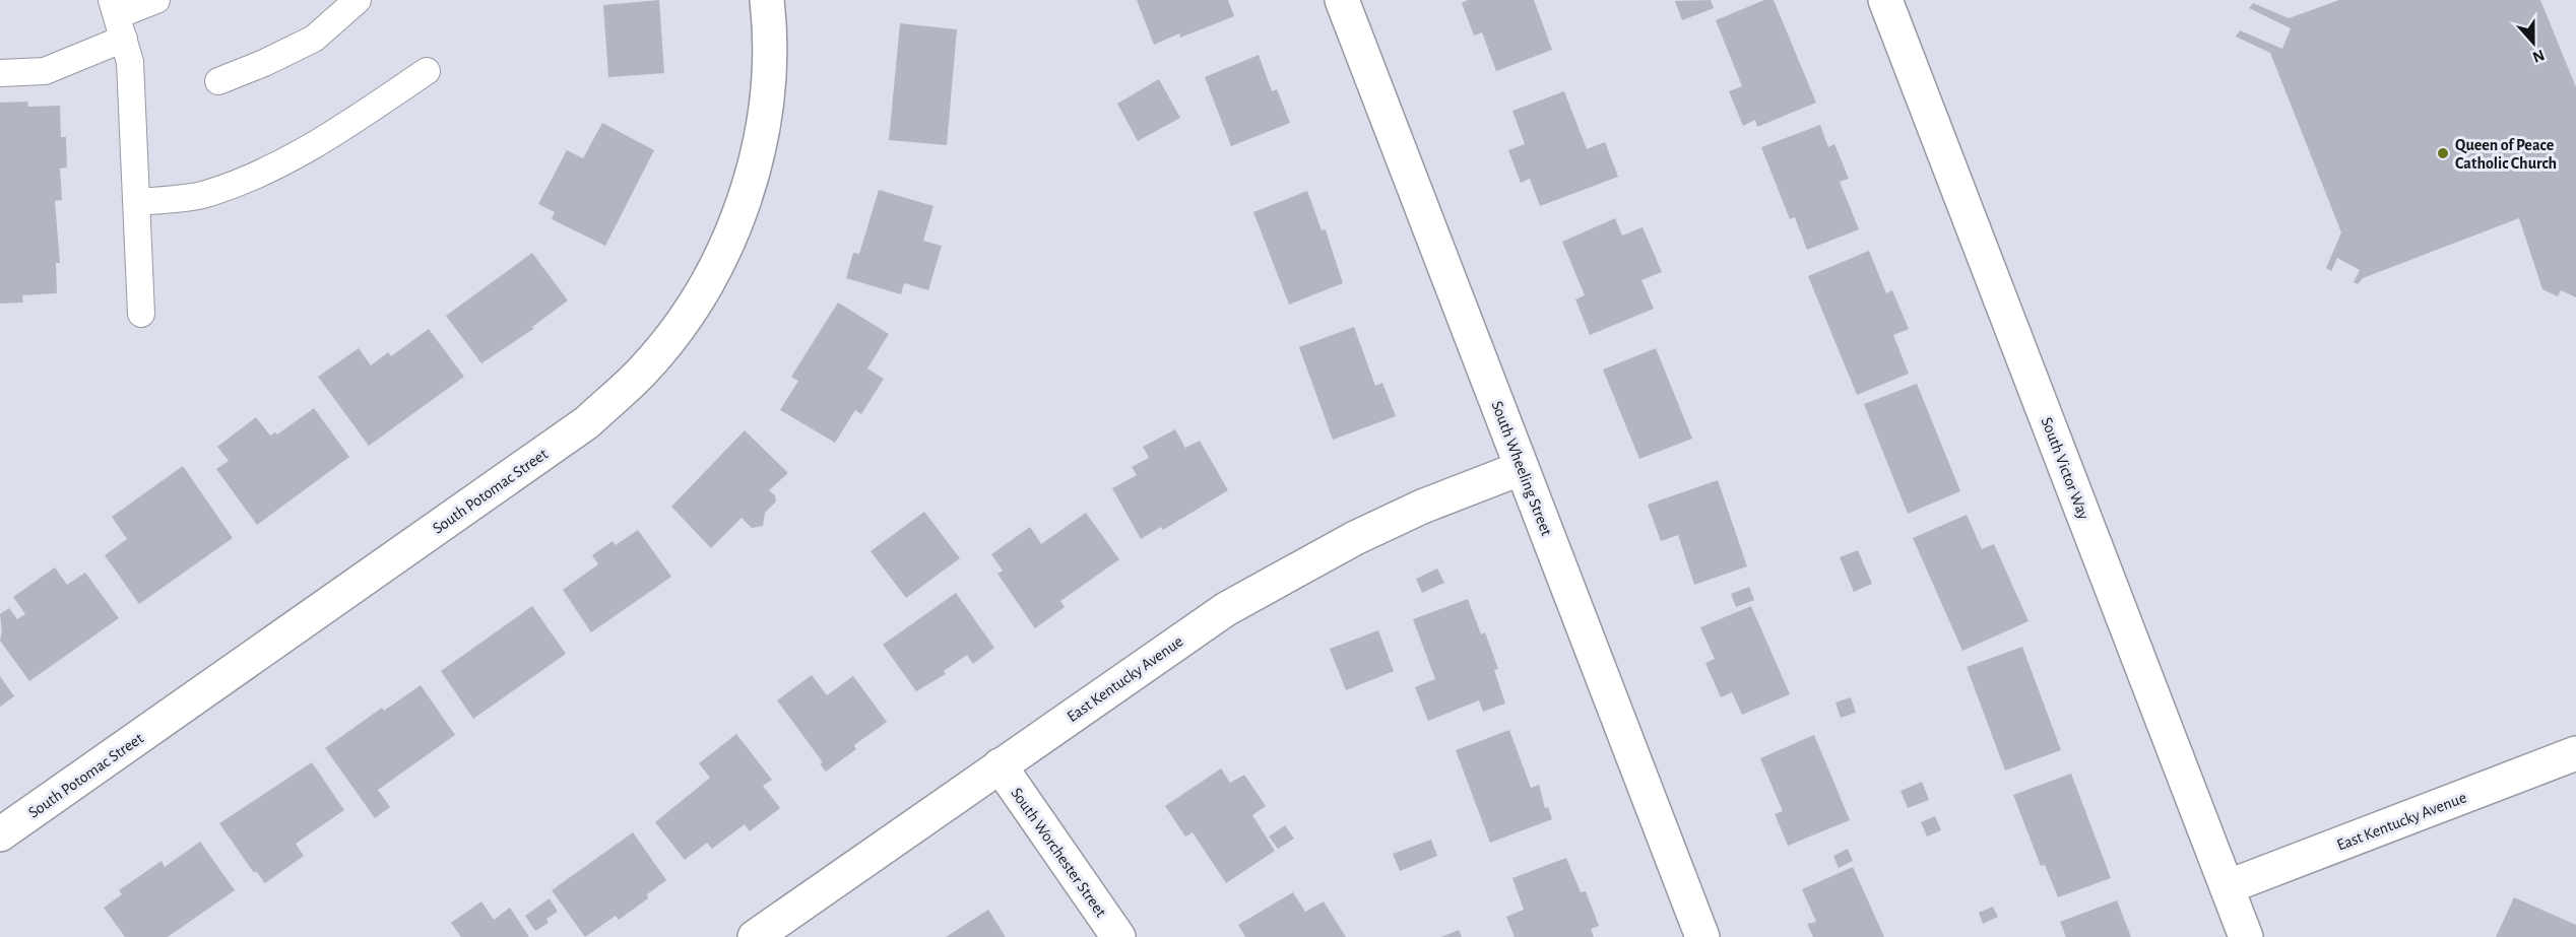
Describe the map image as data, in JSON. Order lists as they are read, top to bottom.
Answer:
{
  "streets": {
    "street": [
      "South Wheeling Street",
      "South Victor Way",
      "South Potomac Street",
      "East Kentucky Avenue",
      "South Worchester Street"
    ]
  },
  "crossings": [
    ["South Wheeling Street", "East Kentucky Avenue"],
    ["South Victor Way", "East Kentucky Avenue"],
    ["East Kentucky Avenue", "South Worchester Street"]
  ],
  "places": ["Queen of Peace Catholic Church"],
  "north": "bottom"
}
